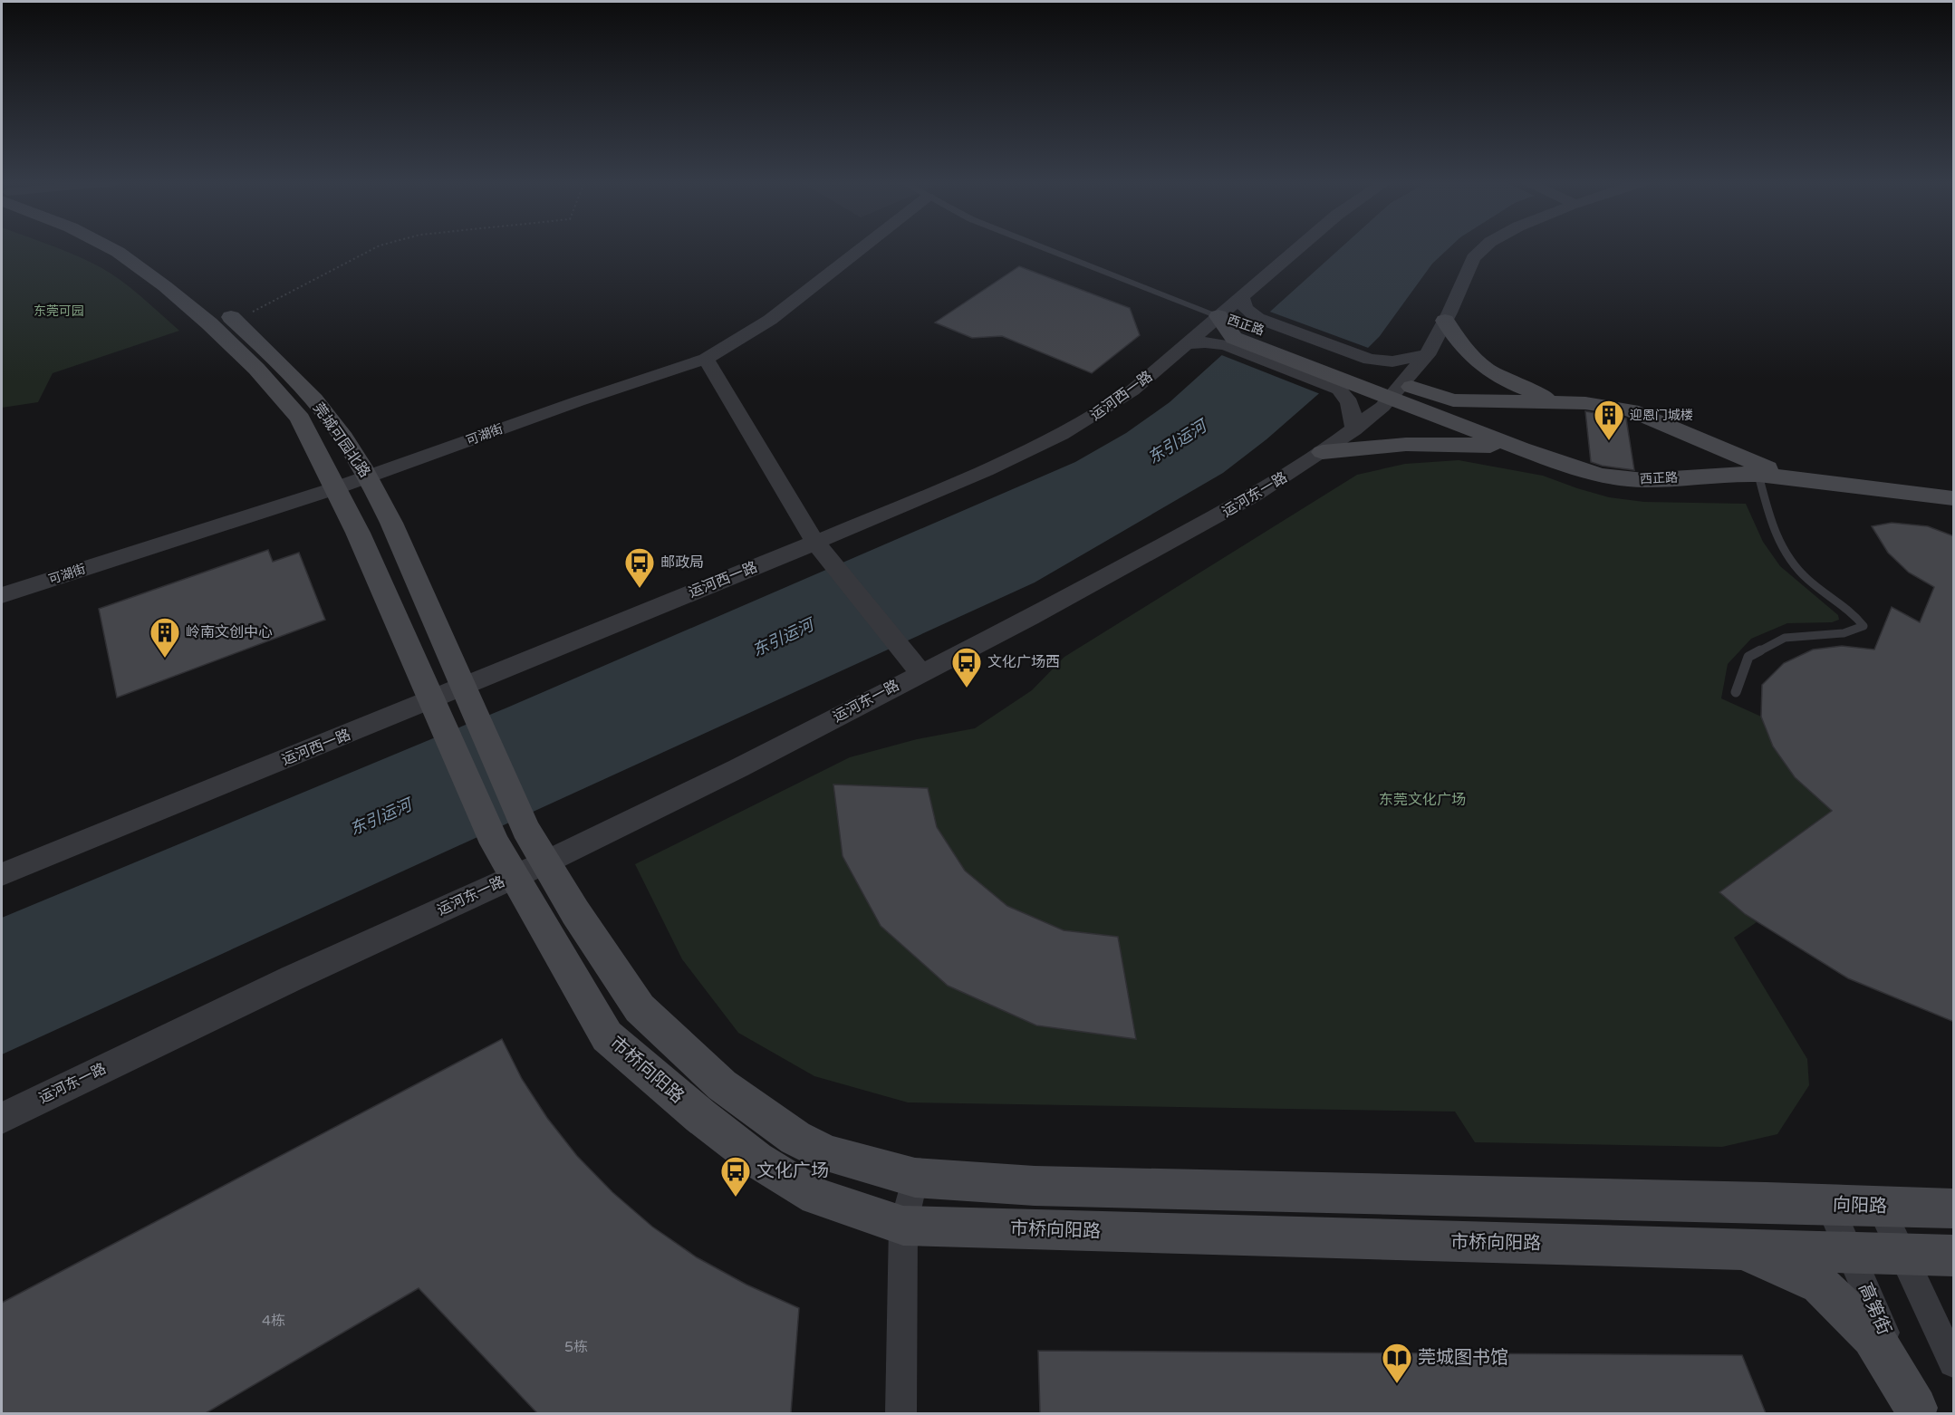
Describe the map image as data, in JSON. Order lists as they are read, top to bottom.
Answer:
{
  "streets": {
    "main road": [
      "西正路",
      "莞城可园北路",
      "市桥向阳路",
      "向阳路"
    ],
    "street": [
      "运河西一路",
      "可湖街",
      "运河东一路",
      "高第街"
    ]
  },
  "crossings": [
    ["西正路", "运河西一路"],
    ["西正路", "运河东一路"],
    ["运河西一路", "莞城可园北路"],
    ["可湖街", "莞城可园北路"],
    ["莞城可园北路", "运河东一路"],
    ["莞城可园北路", "市桥向阳路"],
    ["运河东一路", "市桥向阳路"],
    ["市桥向阳路", "向阳路"],
    ["市桥向阳路", "高第街"],
    ["向阳路", "高第街"]
  ],
  "water": ["东引运河"],
  "parks": ["东莞可园", "东莞文化广场"],
  "places": {
    "building": ["迎恩门城楼", "岭南文创中心"],
    "bus stop": ["邮政局", "文化广场西", "文化广场"],
    "library": ["莞城图书馆"]
  },
  "house_numbers": ["4栋", "5栋"]
}
